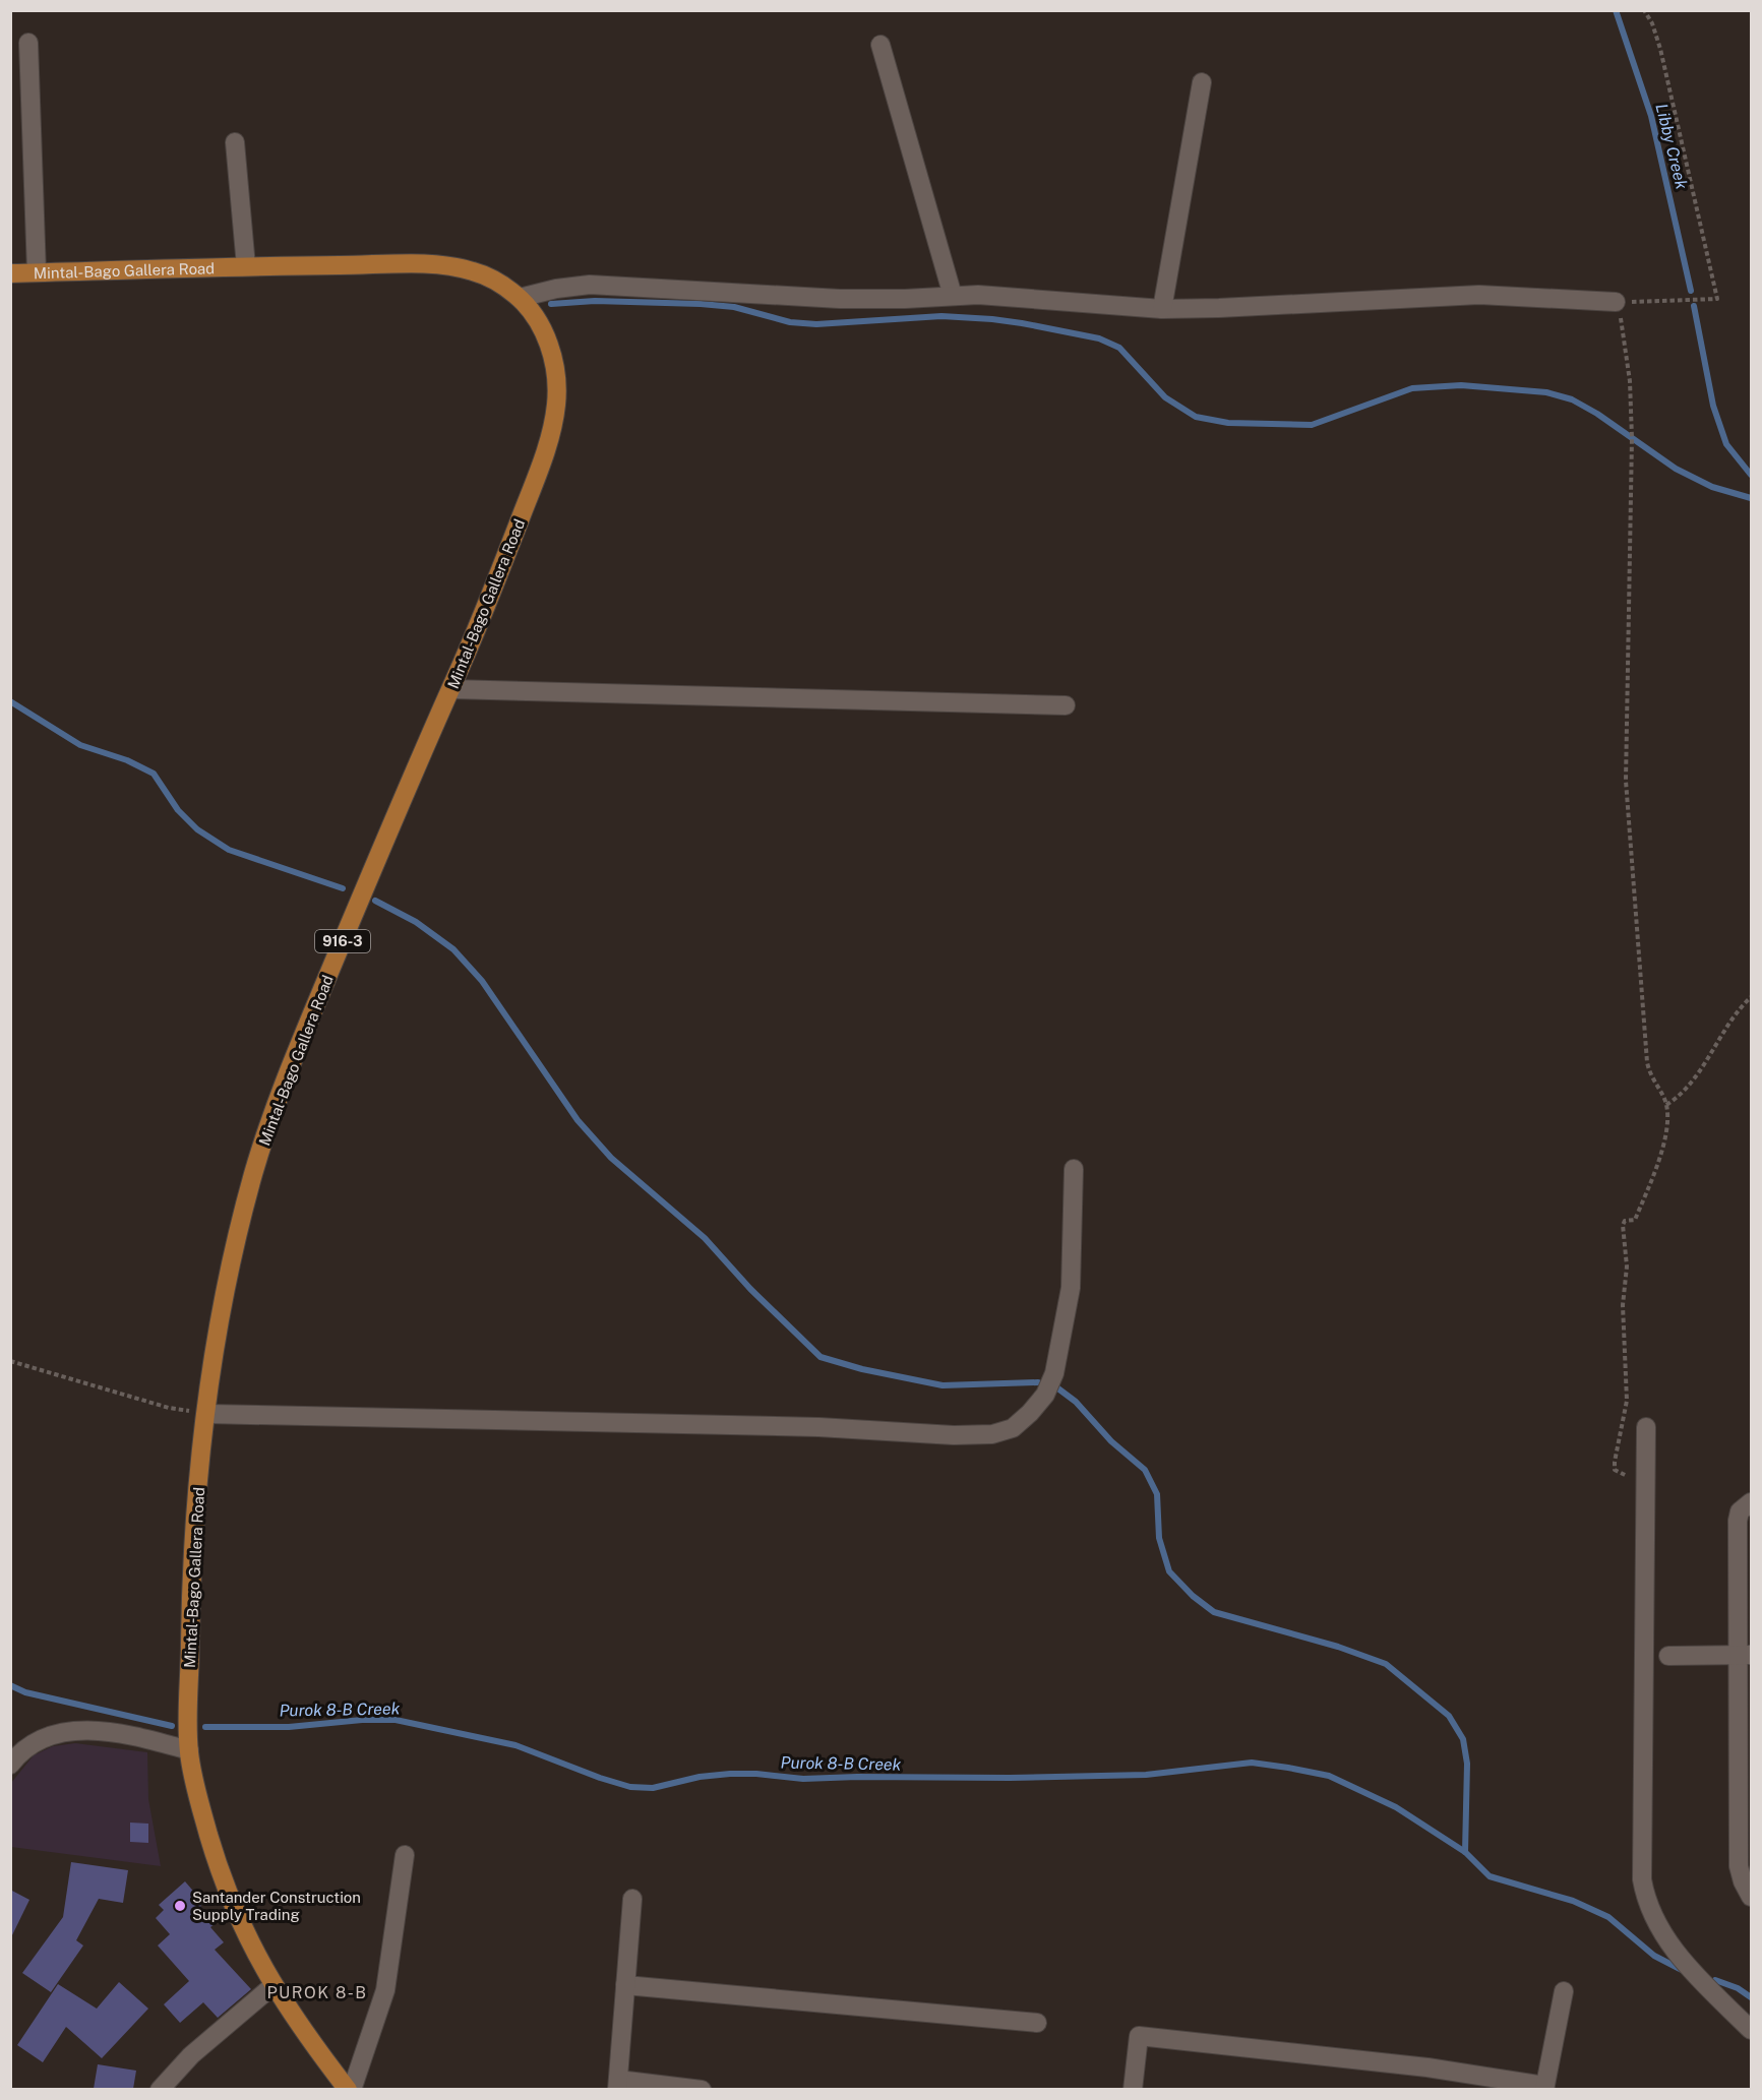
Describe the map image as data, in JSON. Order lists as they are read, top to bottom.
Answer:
{
  "streets": {
    "main road": ["Mintal-Bago Gallera Road", "916-3"]
  },
  "districts": ["PUROK 8-B"],
  "water": ["Libby Creek", "Purok 8-B Creek"],
  "places": ["Santander Construction Supply Trading"]
}
